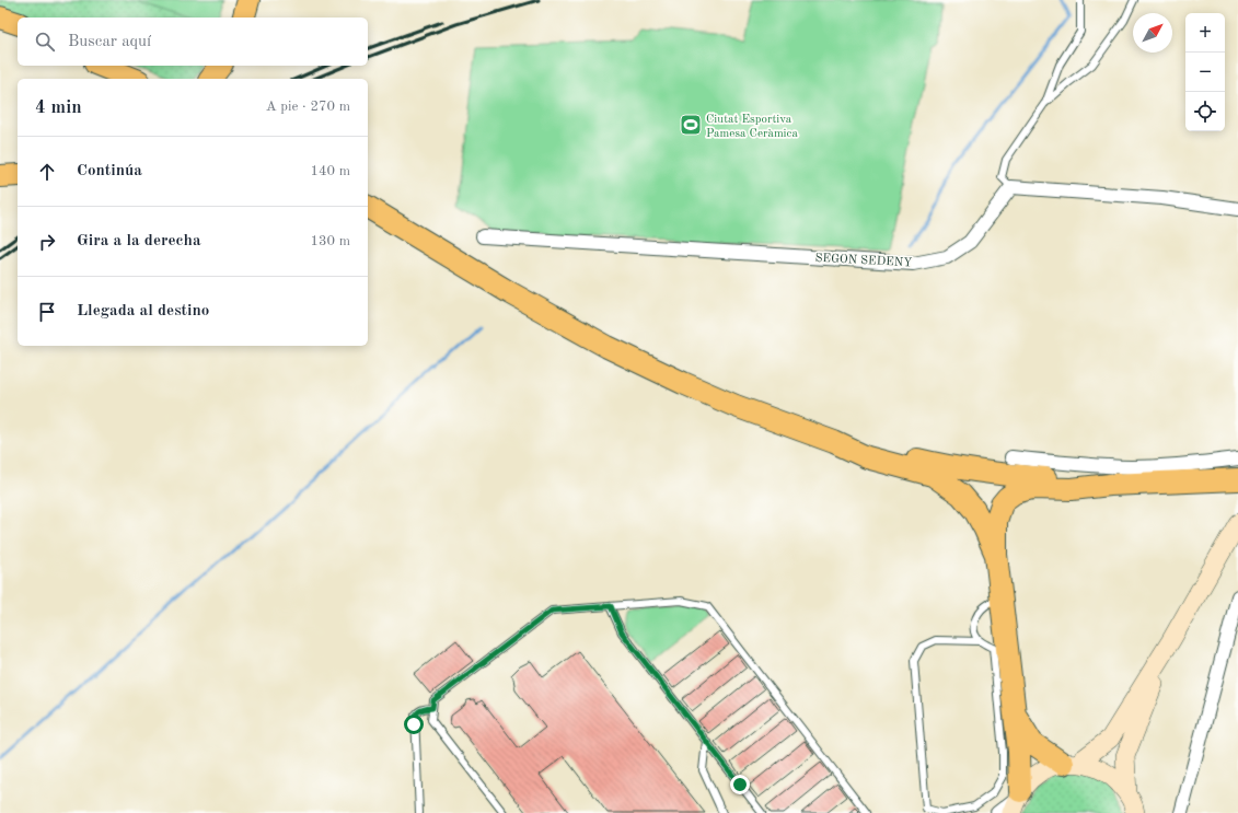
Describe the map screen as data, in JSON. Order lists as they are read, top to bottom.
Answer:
{
  "streets": {
    "street": ["SEGON SEDENY"]
  },
  "places": {
    "sports": ["Ciutat Esportiva Pamesa Ceràmica"]
  },
  "north": "top right",
  "page": {
    "map_buttons": ["+", "−"],
    "search": "Buscar aquí",
    "heading": ["4 min", "A pie · 270 m"],
    "list": [
      ["Continúa", "140 m"],
      ["Gira a la derecha", "130 m"],
      "Llegada al destino"
    ]
  }
}
